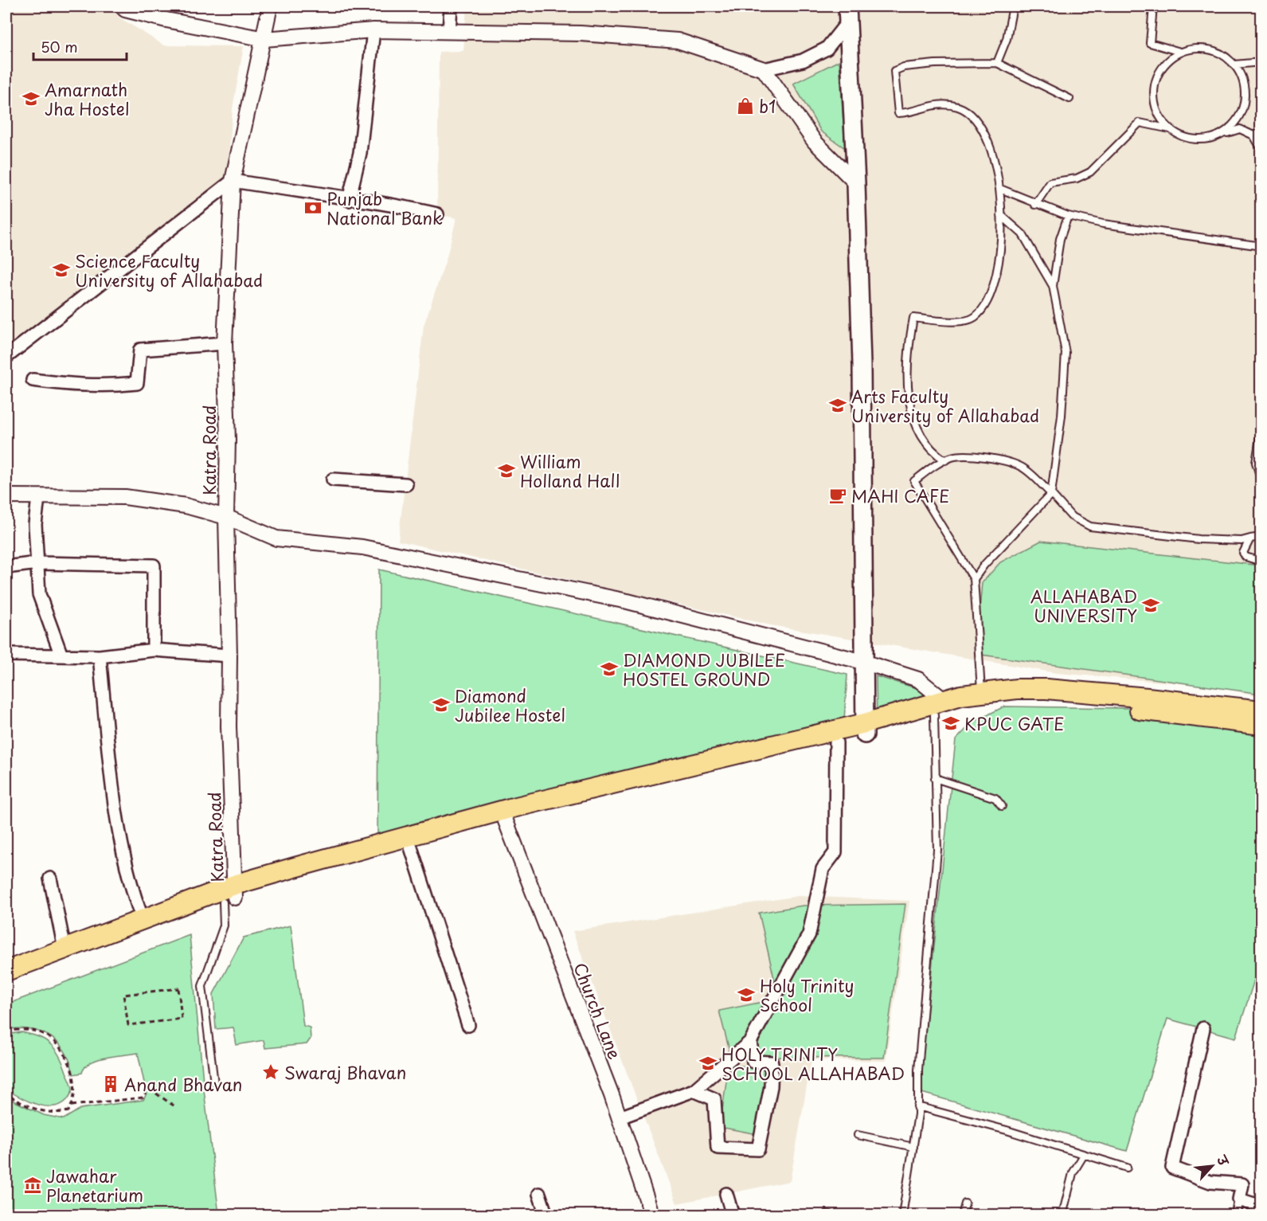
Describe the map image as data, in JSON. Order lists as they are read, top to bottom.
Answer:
{
  "streets": {
    "street": ["Katra Road", "Church Lane"]
  },
  "places": {
    "school or university": [
      "Amarnath Jha Hostel",
      "Science Faculty University of Allahabad",
      "Arts Faculty University of Allahabad",
      "William Holland Hall",
      "ALLAHABAD UNIVERSITY",
      "DIAMOND JUBILEE HOSTEL GROUND",
      "Diamond Jubilee Hostel",
      "KPUC GATE",
      "Holy Trinity School",
      "HOLY TRINITY SCHOOL ALLAHABAD"
    ],
    "shop": ["b1"],
    "bank": ["Punjab National Bank"],
    "cafe": ["MAHI CAFE"],
    "place": ["Swaraj Bhavan"],
    "building": ["Anand Bhavan"],
    "museum": ["Jawahar Planetarium"]
  },
  "scale_bar": "50 m",
  "north": "top right"
}
